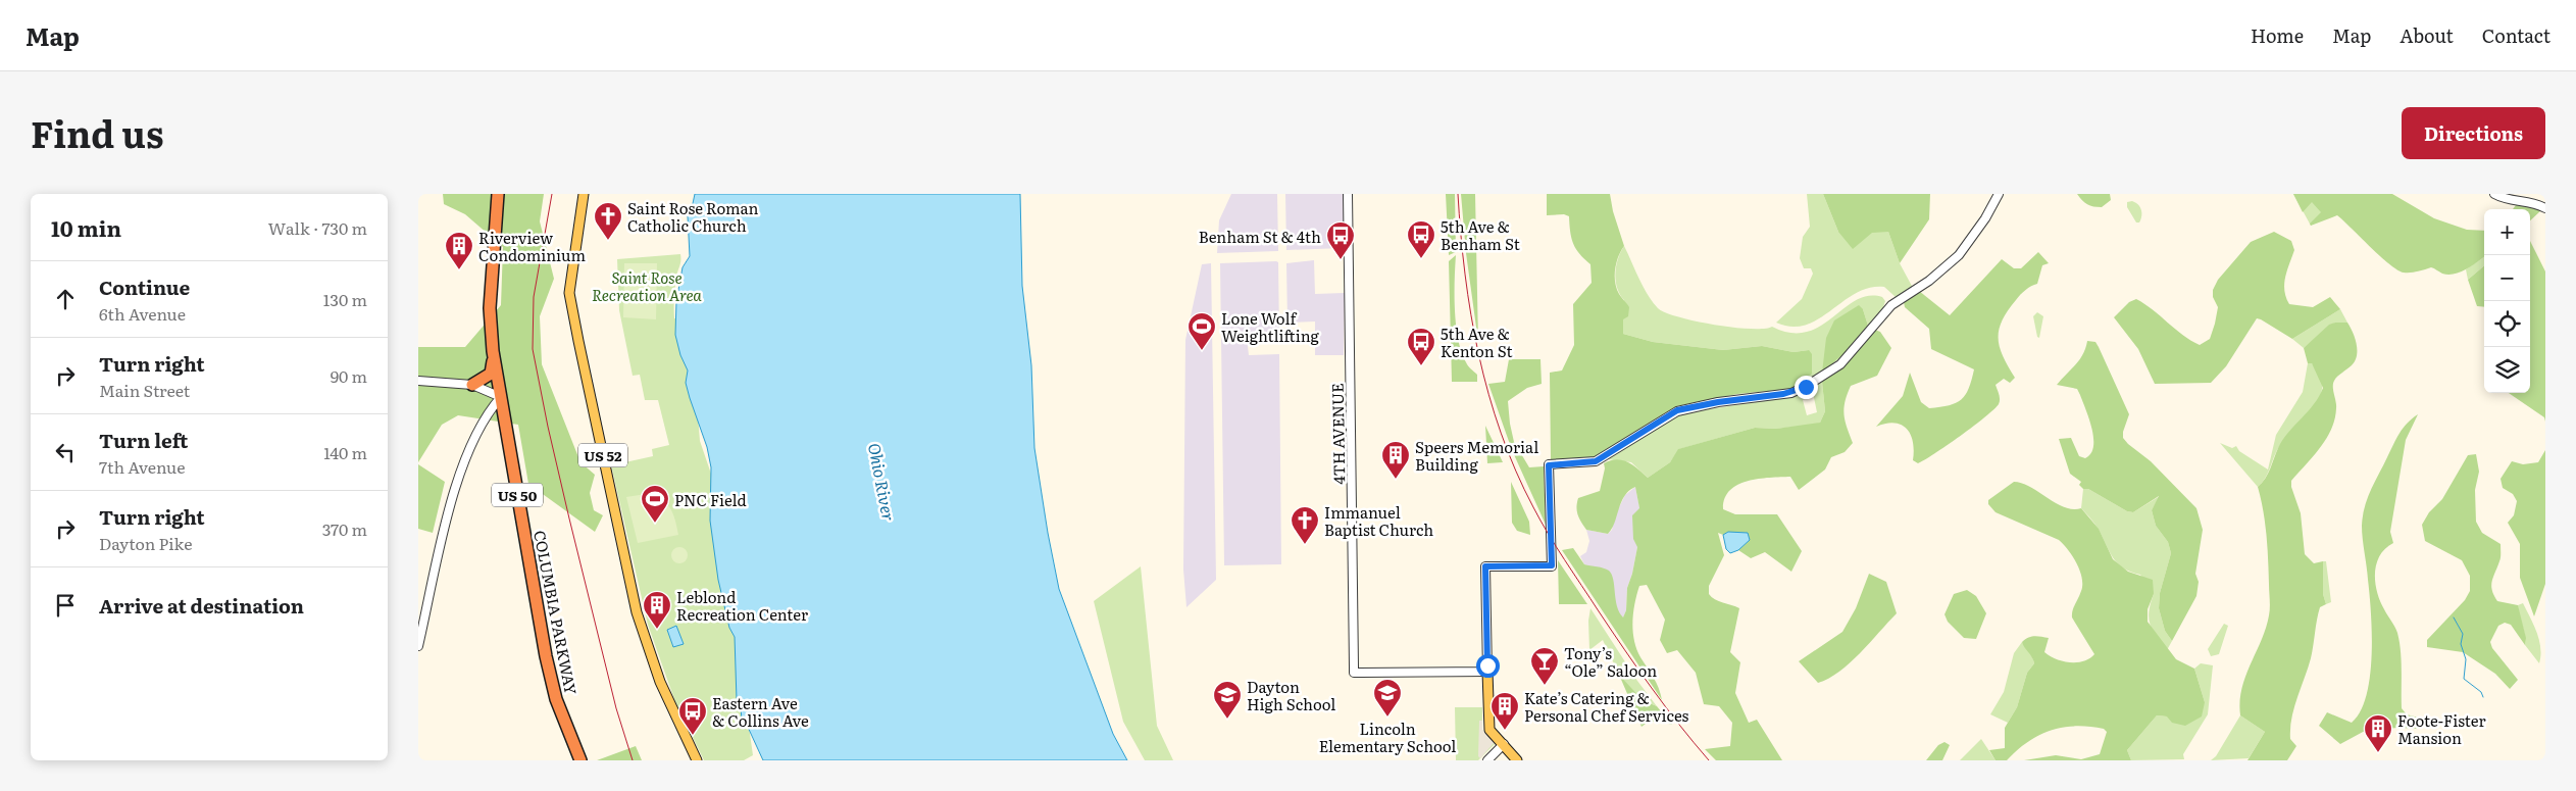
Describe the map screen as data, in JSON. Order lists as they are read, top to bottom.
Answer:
{
  "streets": {
    "highway": ["US 50", "COLUMBIA PARKWAY"],
    "main road": ["US 52"],
    "street": ["4TH AVENUE"]
  },
  "water": ["Ohio River"],
  "parks": ["Saint Rose Recreation Area"],
  "places": {
    "church": ["Saint Rose Roman Catholic Church", "Immanuel Baptist Church"],
    "bus stop": [
      "5th Ave & Benham St",
      "Benham St & 4th",
      "5th Ave & Kenton St",
      "Eastern Ave & Collins Ave"
    ],
    "building": [
      "Riverview Condominium",
      "Speers Memorial Building",
      "Leblond Recreation Center",
      "Kate’s Catering & Personal Chef Services",
      "Foote-Fister Mansion"
    ],
    "sports": ["Lone Wolf Weightlifting", "PNC Field"],
    "bar": ["Tony’s “Ole” Saloon"],
    "school or university": ["Lincoln Elementary School", "Dayton High School"]
  },
  "page": {
    "header": "Map",
    "nav": [
      "Home",
      "Map",
      "About",
      "Contact"
    ],
    "title": "Find us",
    "buttons": "Directions",
    "heading": ["10 min", "Walk · 730 m"],
    "map_buttons": ["+", "−"],
    "list": [
      ["Continue", "6th Avenue", "130 m"],
      ["Turn right", "Main Street", "90 m"],
      ["Turn left", "7th Avenue", "140 m"],
      ["Turn right", "Dayton Pike", "370 m"],
      "Arrive at destination"
    ]
  }
}
